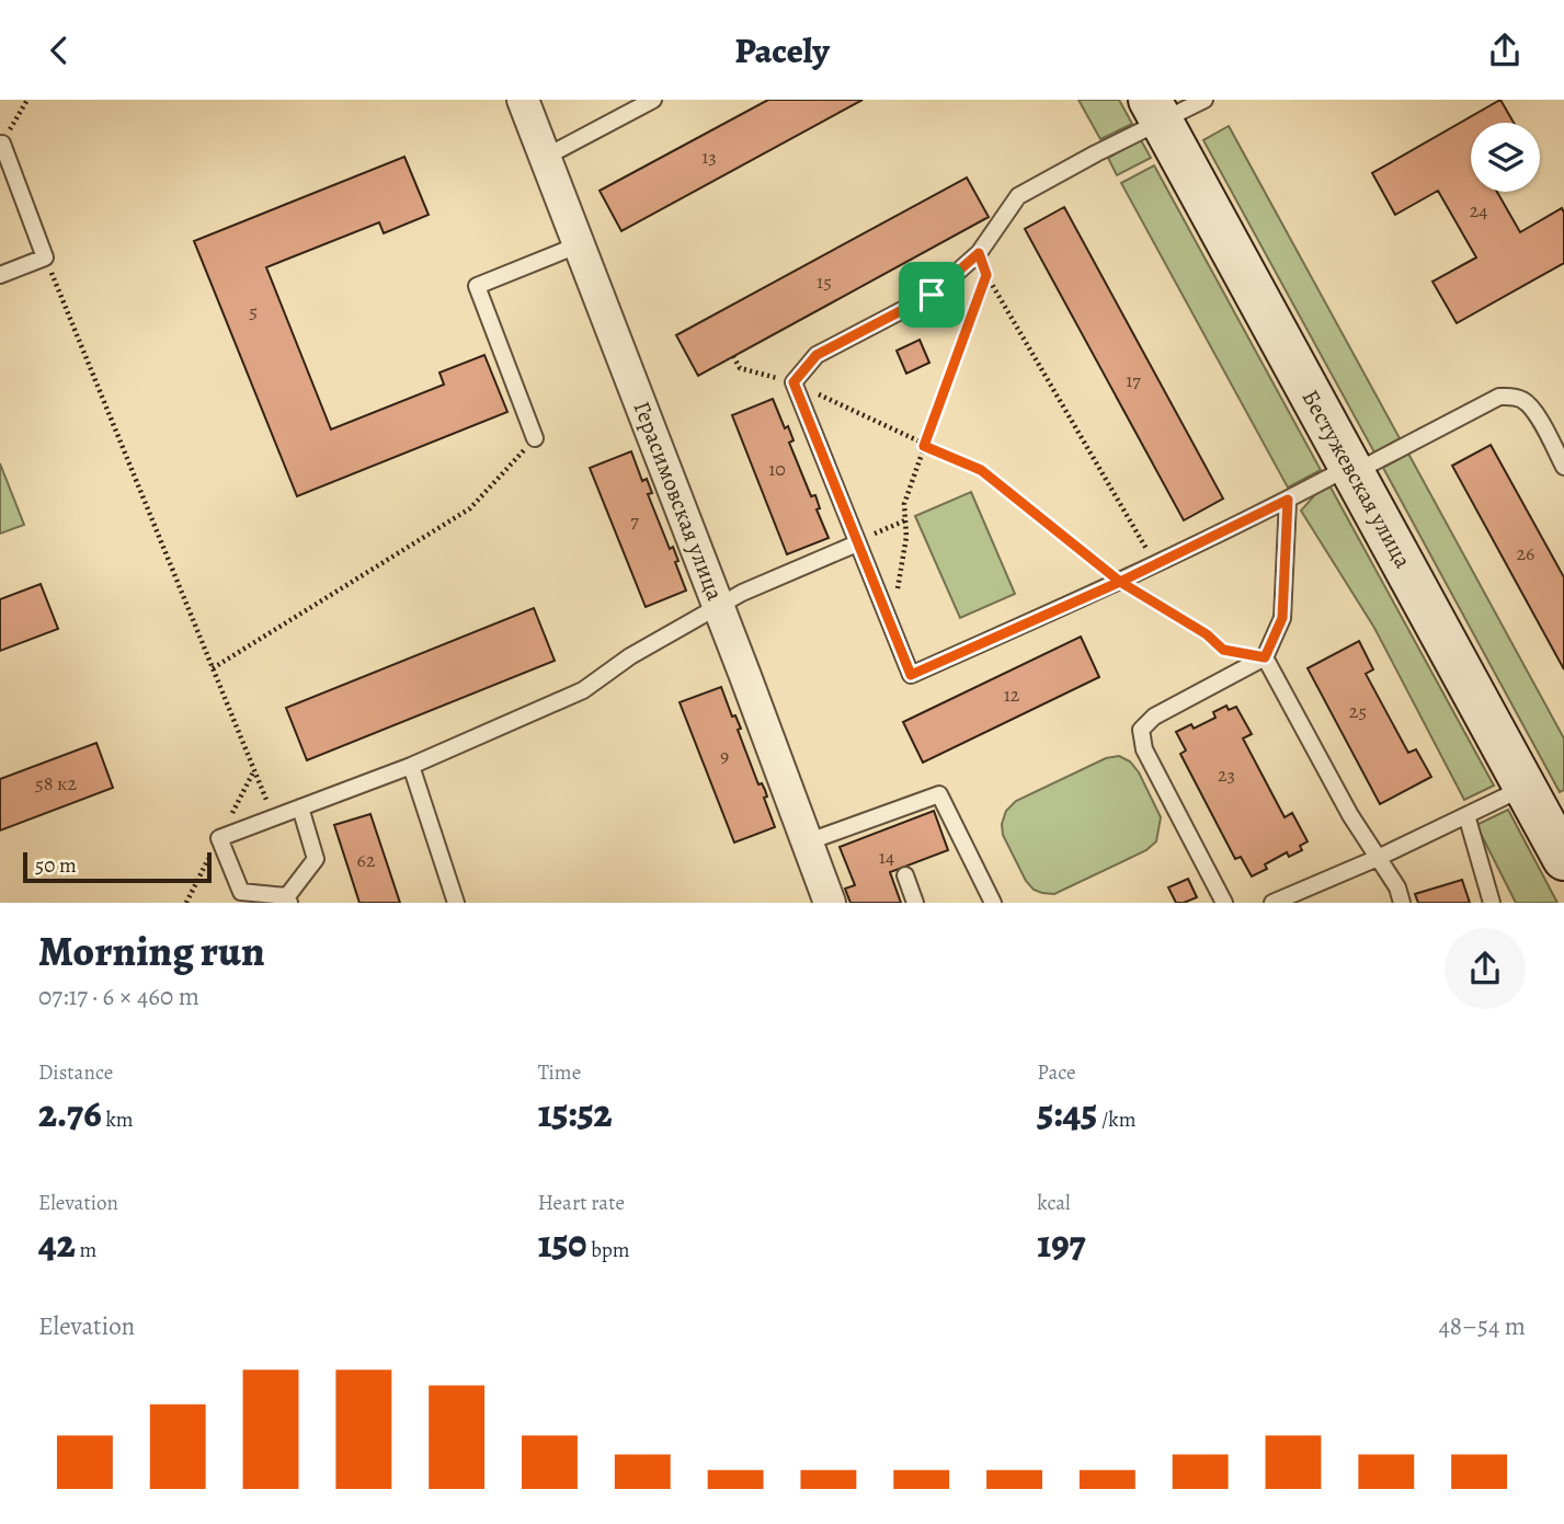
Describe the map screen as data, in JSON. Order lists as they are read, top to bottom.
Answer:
{
  "streets": {
    "street": ["Бестужевская улица", "Герасимовская улица"]
  },
  "house_numbers": [
    "13",
    "24",
    "15",
    "5",
    "17",
    "10",
    "7",
    "26",
    "12",
    "25",
    "9",
    "23",
    "58 к2",
    "14",
    "62"
  ],
  "scale_bar": "50 m",
  "page": {
    "header": "Pacely",
    "scale": "50 m",
    "heading": ["Morning run", "07:17 · 6 × 460 m"],
    "stats": [
      ["Distance", "2.76 km"],
      ["Time", "15:52"],
      ["Pace", "5:45 /km"],
      ["Elevation", "42 m"],
      ["Heart rate", "150 bpm"],
      ["kcal", "197"]
    ],
    "chart": ["Elevation", "48–54 m"]
  }
}
